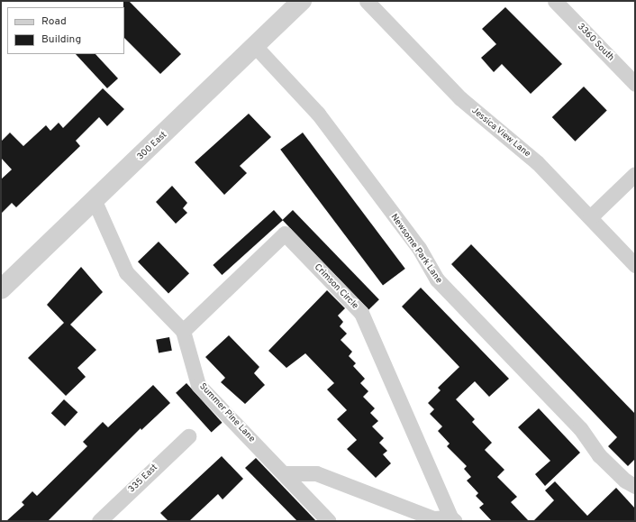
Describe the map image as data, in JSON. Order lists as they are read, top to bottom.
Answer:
{
  "streets": {
    "street": [
      "3360 South",
      "Jessica View Lane",
      "300 East",
      "Newsome Park Lane",
      "Crimson Circle",
      "Summer Pine Lane",
      "335 East"
    ]
  },
  "crossings": [
    ["300 East", "Newsome Park Lane"],
    ["300 East", "Summer Pine Lane"],
    ["Crimson Circle", "Summer Pine Lane"]
  ],
  "legend": ["Road", "Building"]
}
